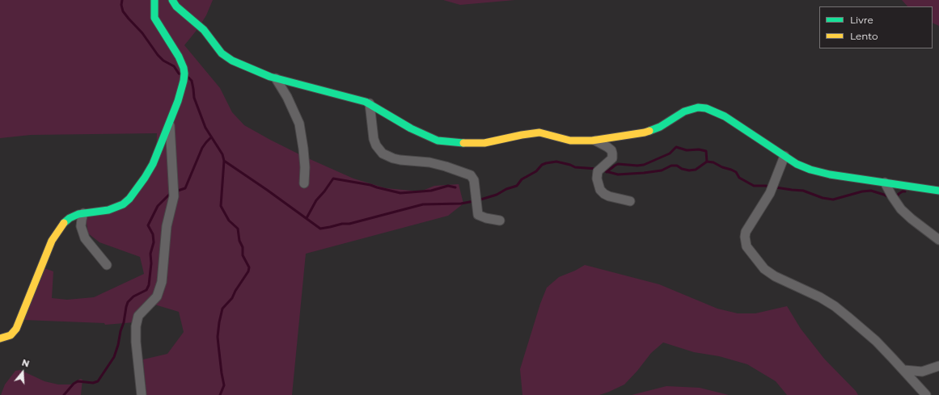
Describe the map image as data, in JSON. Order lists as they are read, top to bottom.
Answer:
{
  "legend": ["Livre", "Lento"],
  "north": "top"
}
